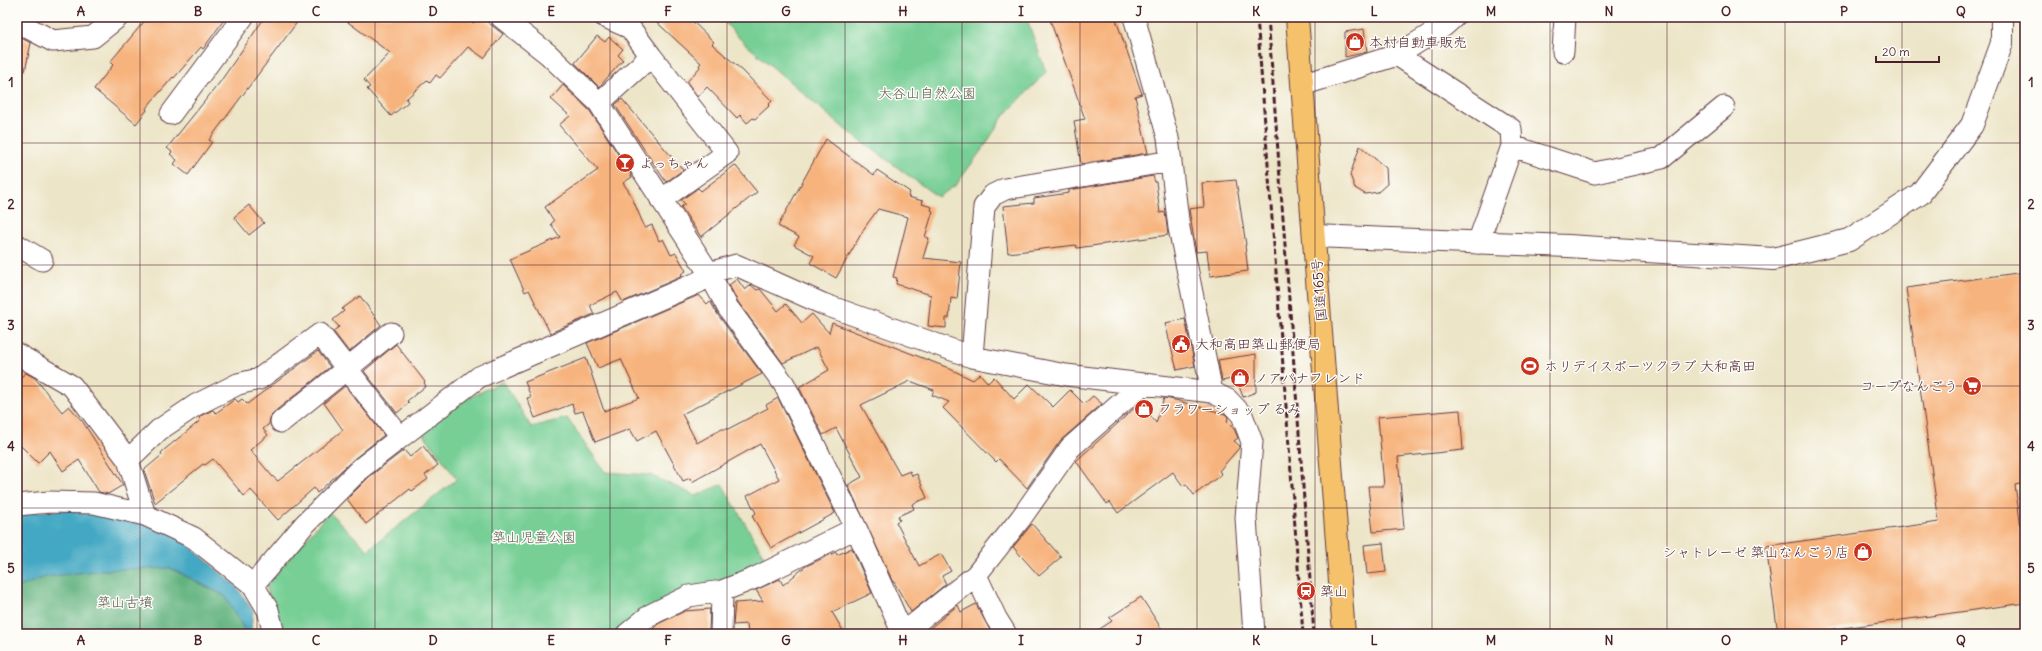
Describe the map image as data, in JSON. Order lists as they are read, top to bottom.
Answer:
{
  "streets": {
    "highway": ["国道165号"]
  },
  "parks": ["大谷山自然公園", "築山児童公園", "築山古墳"],
  "places": {
    "shop": [
      "本村自動車販売",
      "ノアパナフレンド",
      "フラワーショップ るみ",
      "シャトレーゼ 築山なんごう店"
    ],
    "bar": ["よっちゃん"],
    "public building": ["大和高田築山郵便局"],
    "sports": ["ホリデイスポーツクラブ 大和高田"],
    "supermarket": ["コープなんごう"],
    "station": ["築山"]
  },
  "scale_bar": "20 m",
  "grid": {
    "columns": [
      "A",
      "B",
      "C",
      "D",
      "E",
      "F",
      "G",
      "H",
      "I",
      "J",
      "K",
      "L",
      "M",
      "N",
      "O",
      "P",
      "Q"
    ],
    "rows": [
      "1",
      "2",
      "3",
      "4",
      "5"
    ]
  }
}
